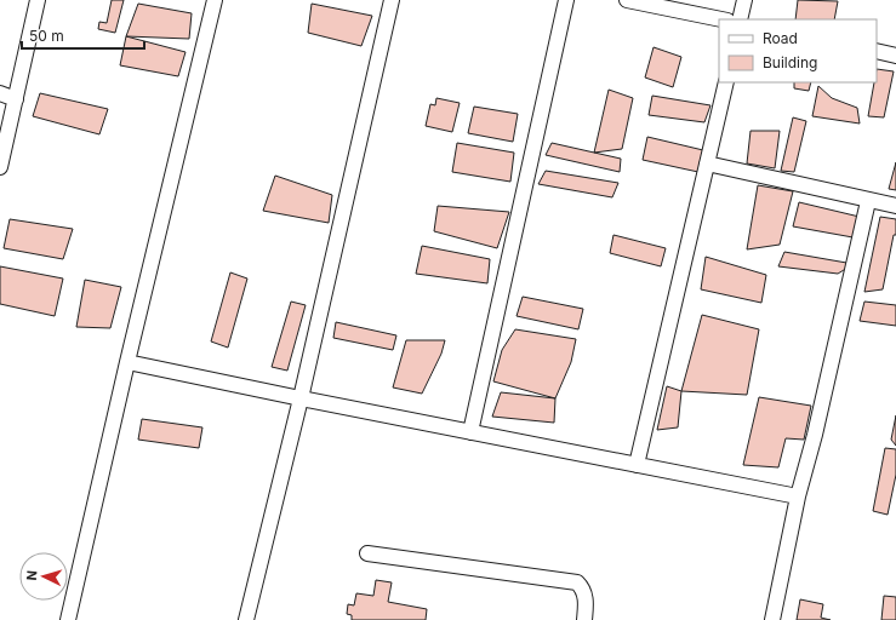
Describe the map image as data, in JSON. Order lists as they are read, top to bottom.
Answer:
{
  "legend": ["Road", "Building"],
  "scale_bar": "50 m",
  "north": "left"
}
